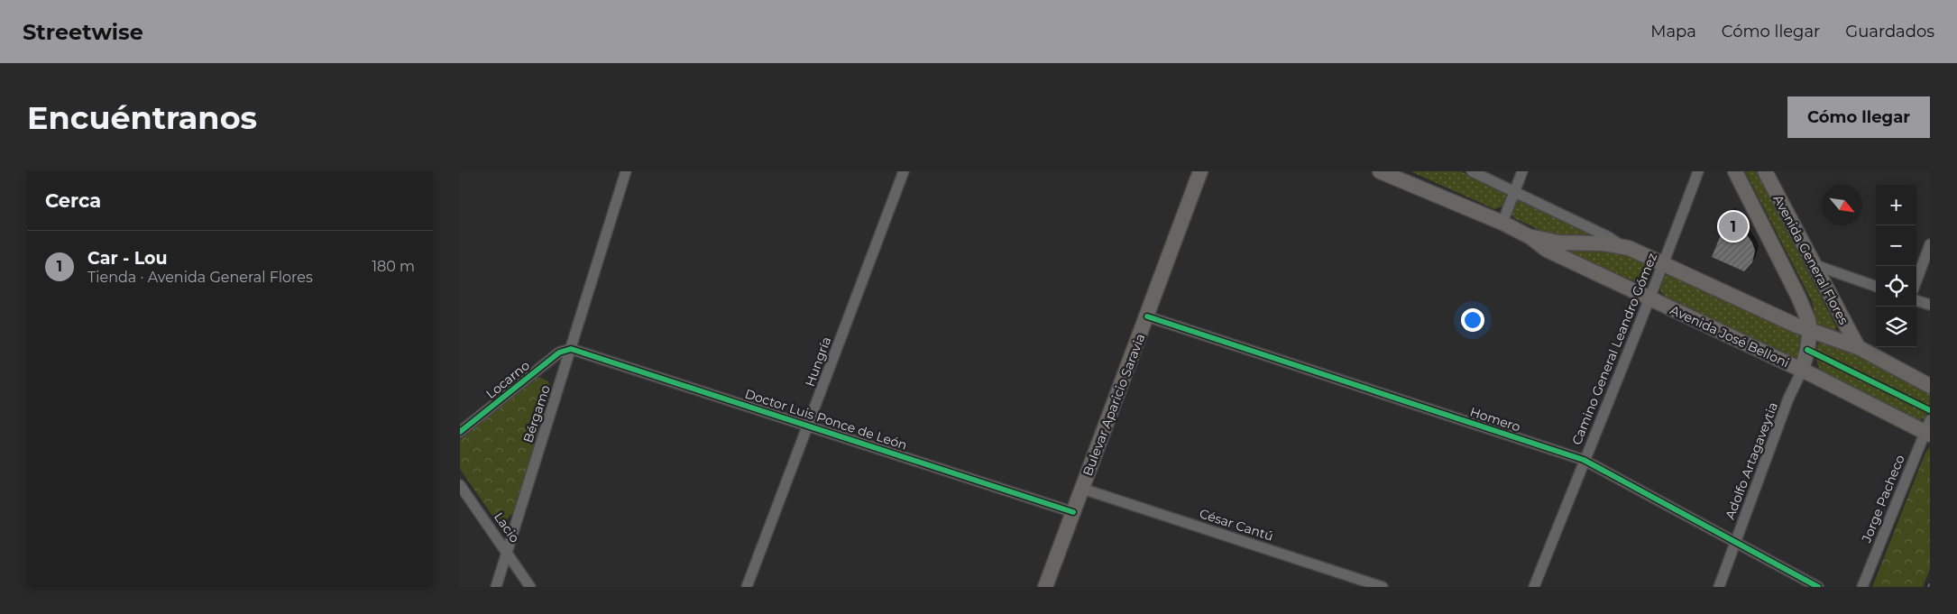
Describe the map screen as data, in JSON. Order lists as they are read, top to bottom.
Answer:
{
  "streets": {
    "main road": ["Avenida General Flores", "Avenida José Belloni", "Bulevar Aparicio Saravia"],
    "street": [
      "Camino General Leandro Gómez",
      "Hungría",
      "Locarno",
      "Bérgamo",
      "Doctor Luis Ponce de León",
      "Homero",
      "Adolfo Artagaveytia",
      "Jorge Pacheco",
      "César Cantú",
      "Lacio"
    ]
  },
  "crossings": [
    ["Avenida General Flores", "Avenida José Belloni"],
    ["Avenida José Belloni", "Camino General Leandro Gómez"],
    ["Avenida José Belloni", "Adolfo Artagaveytia"],
    ["Avenida José Belloni", "Jorge Pacheco"],
    ["Camino General Leandro Gómez", "Homero"],
    ["Hungría", "Doctor Luis Ponce de León"],
    ["Locarno", "Bérgamo"],
    ["Locarno", "Doctor Luis Ponce de León"],
    ["Bulevar Aparicio Saravia", "Doctor Luis Ponce de León"],
    ["Bulevar Aparicio Saravia", "Homero"],
    ["Bulevar Aparicio Saravia", "César Cantú"],
    ["Bérgamo", "Doctor Luis Ponce de León"],
    ["Bérgamo", "Lacio"],
    ["Homero", "Adolfo Artagaveytia"]
  ],
  "north": "bottom right",
  "page": {
    "header": "Streetwise",
    "nav": ["Mapa", "Cómo llegar", "Guardados"],
    "buttons": "Cómo llegar",
    "title": "Encuéntranos",
    "heading": "Cerca",
    "map_buttons": ["+", "−"],
    "pins": "1",
    "list": [
      {
        "mark": "1",
        "name": "Car - Lou",
        "note": "Tienda · Avenida General Flores",
        "value": "180 m"
      }
    ]
  }
}
